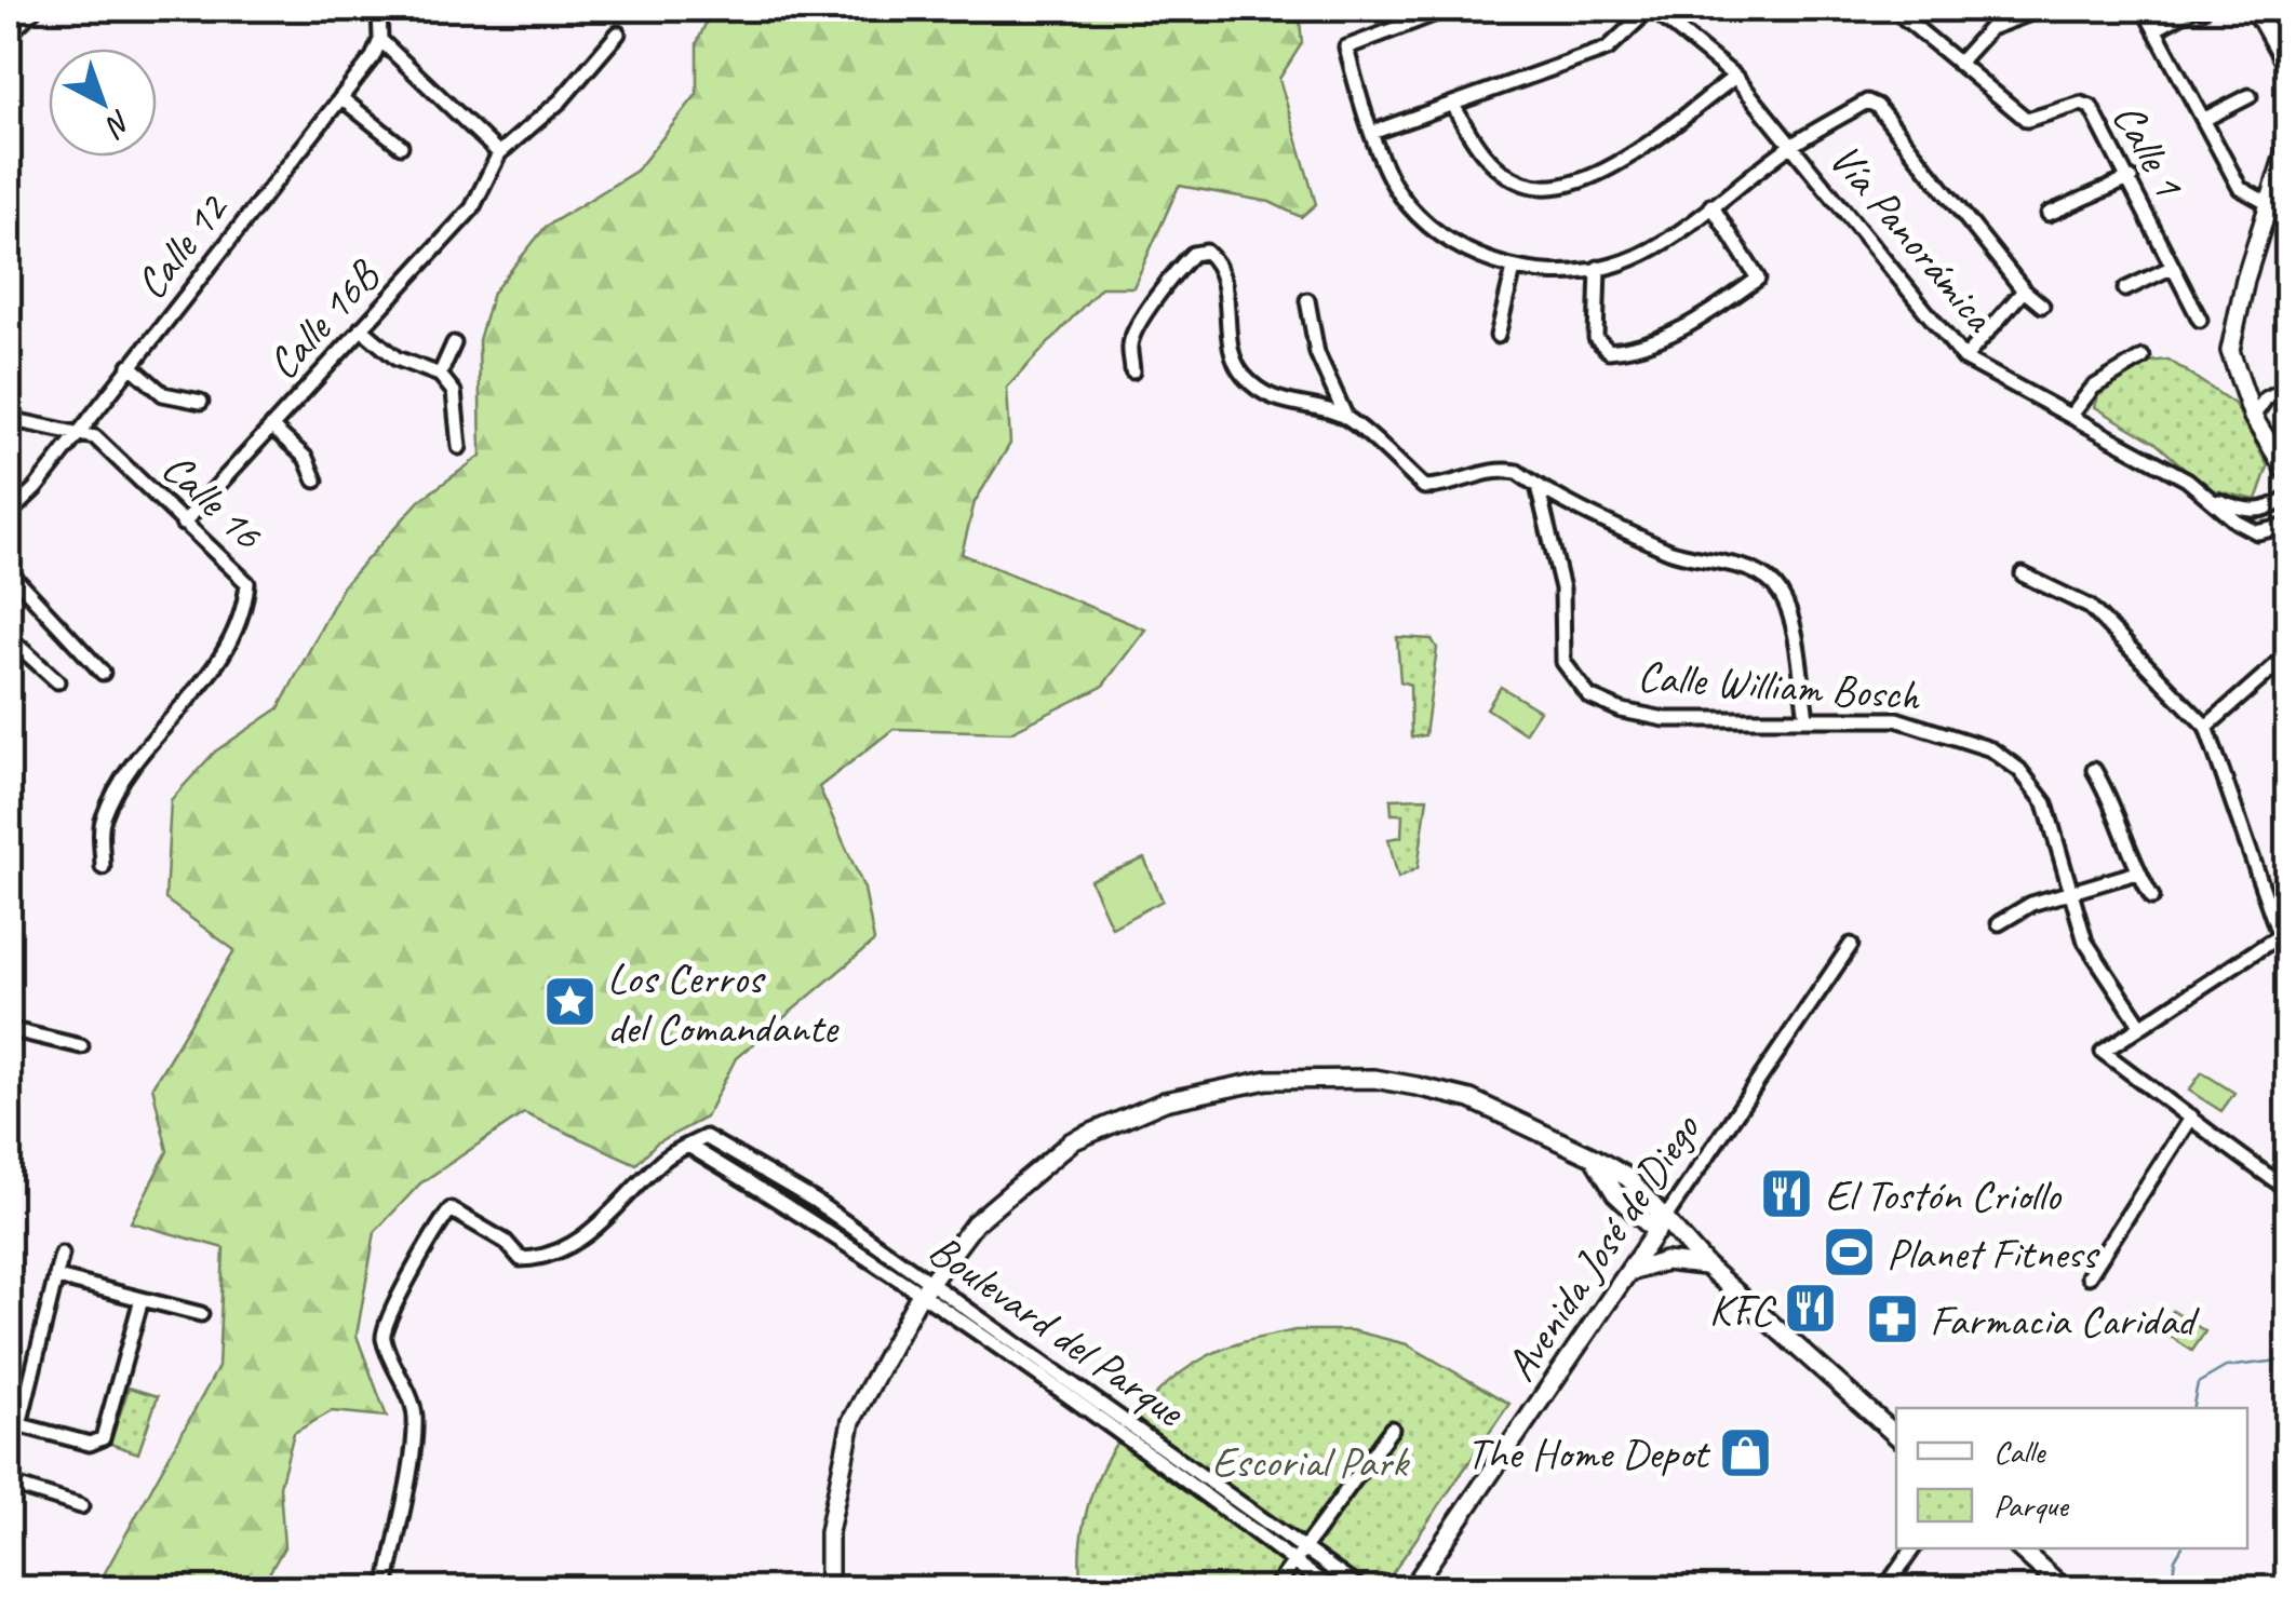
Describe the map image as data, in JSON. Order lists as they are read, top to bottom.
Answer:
{
  "streets": {
    "street": [
      "Calle 1",
      "Vía Panorámica",
      "Calle 12",
      "Calle 16B",
      "Calle 16",
      "Calle William Bosch",
      "Avenida José de Diego",
      "Boulevard del Parque"
    ]
  },
  "crossings": [
    ["Calle 12", "Calle 16"],
    ["Calle 16B", "Calle 16"]
  ],
  "parks": ["Escorial Park"],
  "places": {
    "place": ["Los Cerros del Comandante"],
    "restaurant": ["El Tostón Criollo", "KFC"],
    "sports": ["Planet Fitness"],
    "pharmacy": ["Farmacia Caridad"],
    "shop": ["The Home Depot"]
  },
  "legend": ["Calle", "Parque"],
  "north": "bottom right"
}
